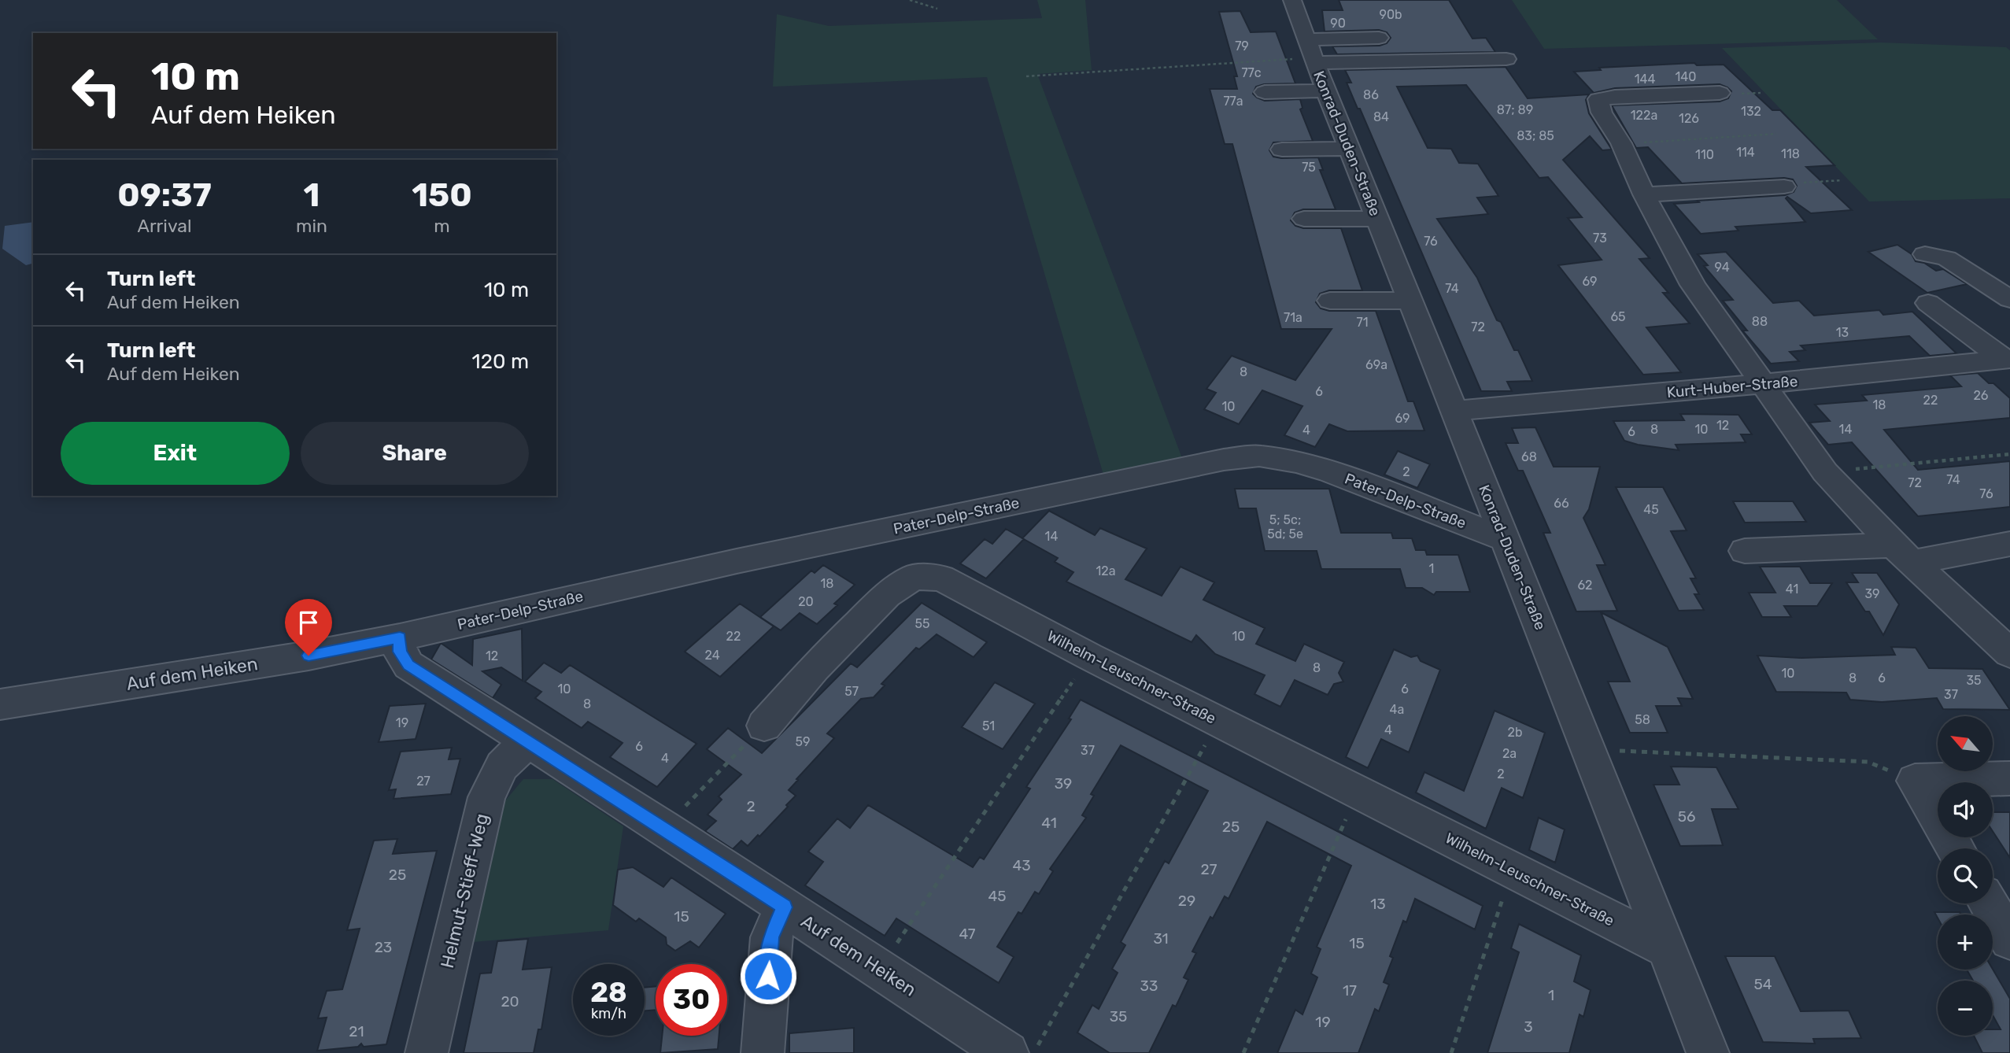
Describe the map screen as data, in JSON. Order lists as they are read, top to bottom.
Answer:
{
  "streets": {
    "street": [
      "Konrad-Duden-Straße",
      "Kurt-Huber-Straße",
      "Pater-Delp-Straße",
      "Auf dem Heiken",
      "Wilhelm-Leuschner-Straße",
      "Helmut-Stieff-Weg"
    ]
  },
  "crossings": [
    ["Konrad-Duden-Straße", "Kurt-Huber-Straße"],
    ["Konrad-Duden-Straße", "Pater-Delp-Straße"],
    ["Konrad-Duden-Straße", "Wilhelm-Leuschner-Straße"],
    ["Pater-Delp-Straße", "Auf dem Heiken"],
    ["Auf dem Heiken", "Helmut-Stieff-Weg"]
  ],
  "house_numbers": [
    "90b",
    "90",
    "79",
    "77c",
    "140",
    "144",
    "86",
    "77a",
    "87; 89",
    "132",
    "122a",
    "84",
    "126",
    "83; 85",
    "114",
    "118",
    "110",
    "75",
    "73",
    "76",
    "94",
    "69",
    "74",
    "65",
    "71a",
    "88",
    "71",
    "72",
    "13",
    "69a",
    "8",
    "6",
    "26",
    "22",
    "18",
    "10",
    "69",
    "12",
    "8",
    "10",
    "14",
    "4",
    "6",
    "68",
    "2",
    "74",
    "72",
    "76",
    "66",
    "45",
    "5; 5c; 5d; 5e",
    "14",
    "1",
    "12a",
    "18",
    "62",
    "41",
    "39",
    "20",
    "55",
    "22",
    "10",
    "24",
    "12",
    "8",
    "10",
    "8",
    "6",
    "35",
    "10",
    "6",
    "57",
    "37",
    "8",
    "4a",
    "58",
    "19",
    "51",
    "4",
    "2b",
    "59",
    "6",
    "37",
    "2a",
    "4",
    "2",
    "27",
    "39",
    "2",
    "56",
    "41",
    "25",
    "43",
    "27",
    "25",
    "45",
    "29",
    "13",
    "15",
    "47",
    "31",
    "15",
    "23",
    "54",
    "33",
    "17",
    "1",
    "20",
    "35",
    "19",
    "3",
    "21"
  ],
  "north": "top left",
  "page": {
    "turn": ["10 m", "Auf dem Heiken"],
    "eta": [
      "09:37",
      "Arrival",
      "1",
      "min",
      "150",
      "m"
    ],
    "list": [
      {
        "name": "Turn left",
        "note": "Auf dem Heiken",
        "value": "10 m"
      },
      {
        "name": "Turn left",
        "note": "Auf dem Heiken",
        "value": "120 m"
      }
    ],
    "buttons": ["Exit", "Share"],
    "map_buttons": ["+", "−"],
    "speed": "28 km/h",
    "limit": "30"
  }
}
